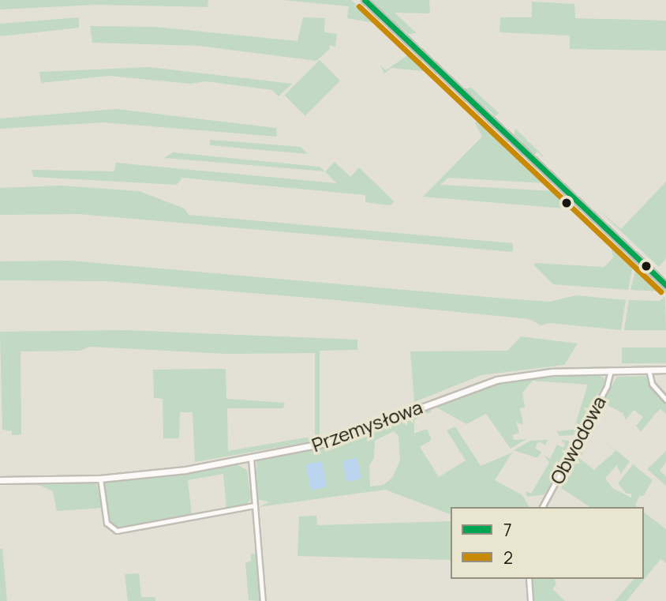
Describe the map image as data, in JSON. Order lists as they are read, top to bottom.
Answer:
{
  "streets": {
    "main road": ["Przemysłowa"],
    "street": ["Obwodowa"]
  },
  "crossings": [
    ["Przemysłowa", "Obwodowa"]
  ],
  "lines": ["transit line 7", "transit line 2"],
  "legend": ["7", "2"]
}
